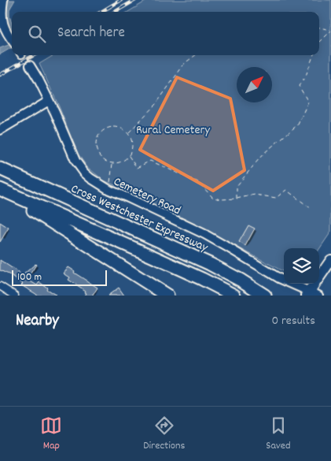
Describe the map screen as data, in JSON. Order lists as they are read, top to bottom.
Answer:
{
  "streets": {
    "highway": ["Cross Westchester Expressway"],
    "street": ["Cemetery Road"]
  },
  "parks": ["Rural Cemetery"],
  "scale_bar": "100 m",
  "north": "top right",
  "page": {
    "search": "Search here",
    "scale": "100 m",
    "heading": ["Nearby", "0 results"],
    "nav": ["Map", "Directions", "Saved"]
  }
}
